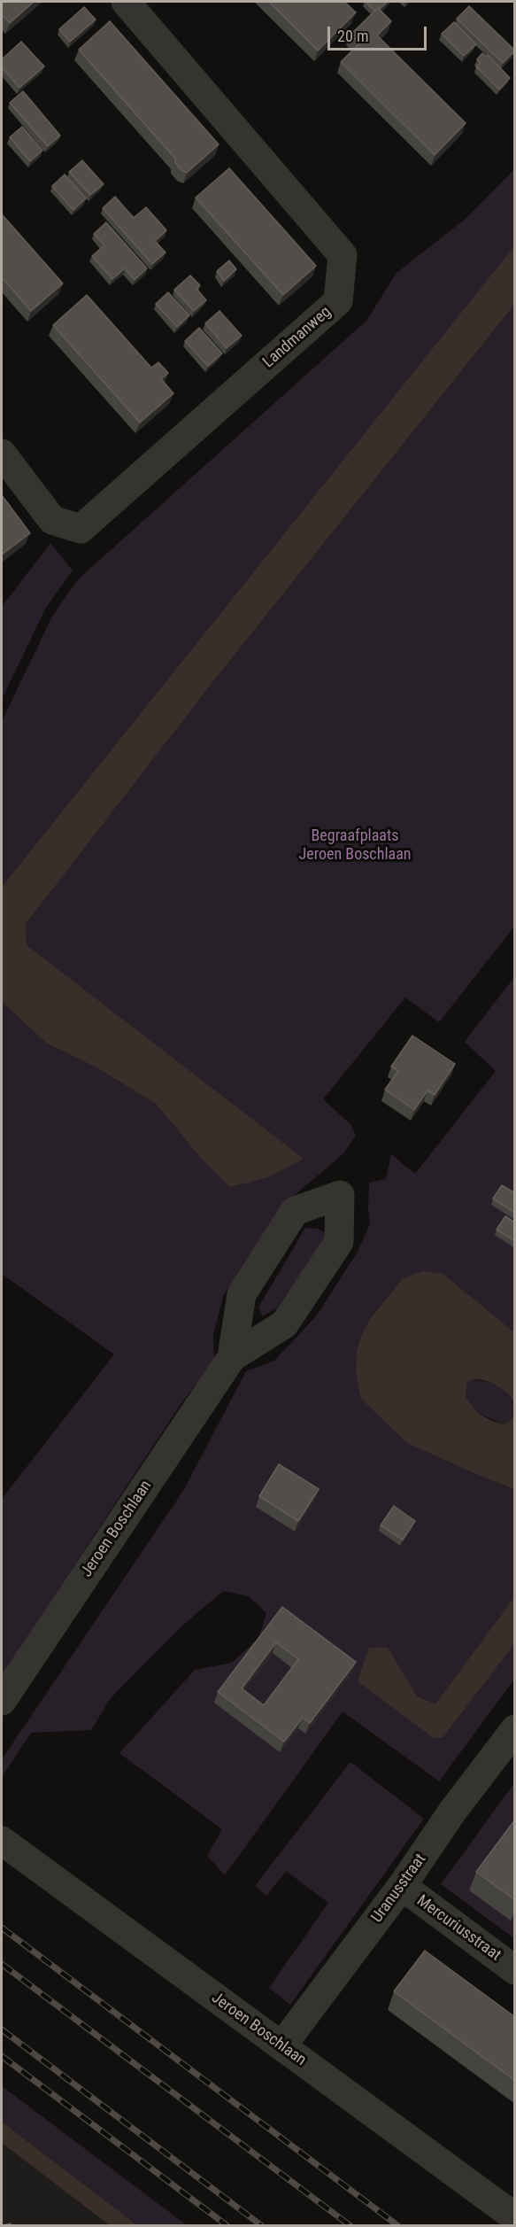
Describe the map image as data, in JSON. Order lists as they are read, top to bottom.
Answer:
{
  "streets": {
    "street": [
      "Landmanweg",
      "Jeroen Boschlaan",
      "Uranusstraat",
      "Mercuriusstraat"
    ]
  },
  "crossings": [
    ["Jeroen Boschlaan", "Uranusstraat"],
    ["Uranusstraat", "Mercuriusstraat"]
  ],
  "parks": ["Begraafplaats Jeroen Boschlaan"],
  "scale_bar": "20 m"
}
